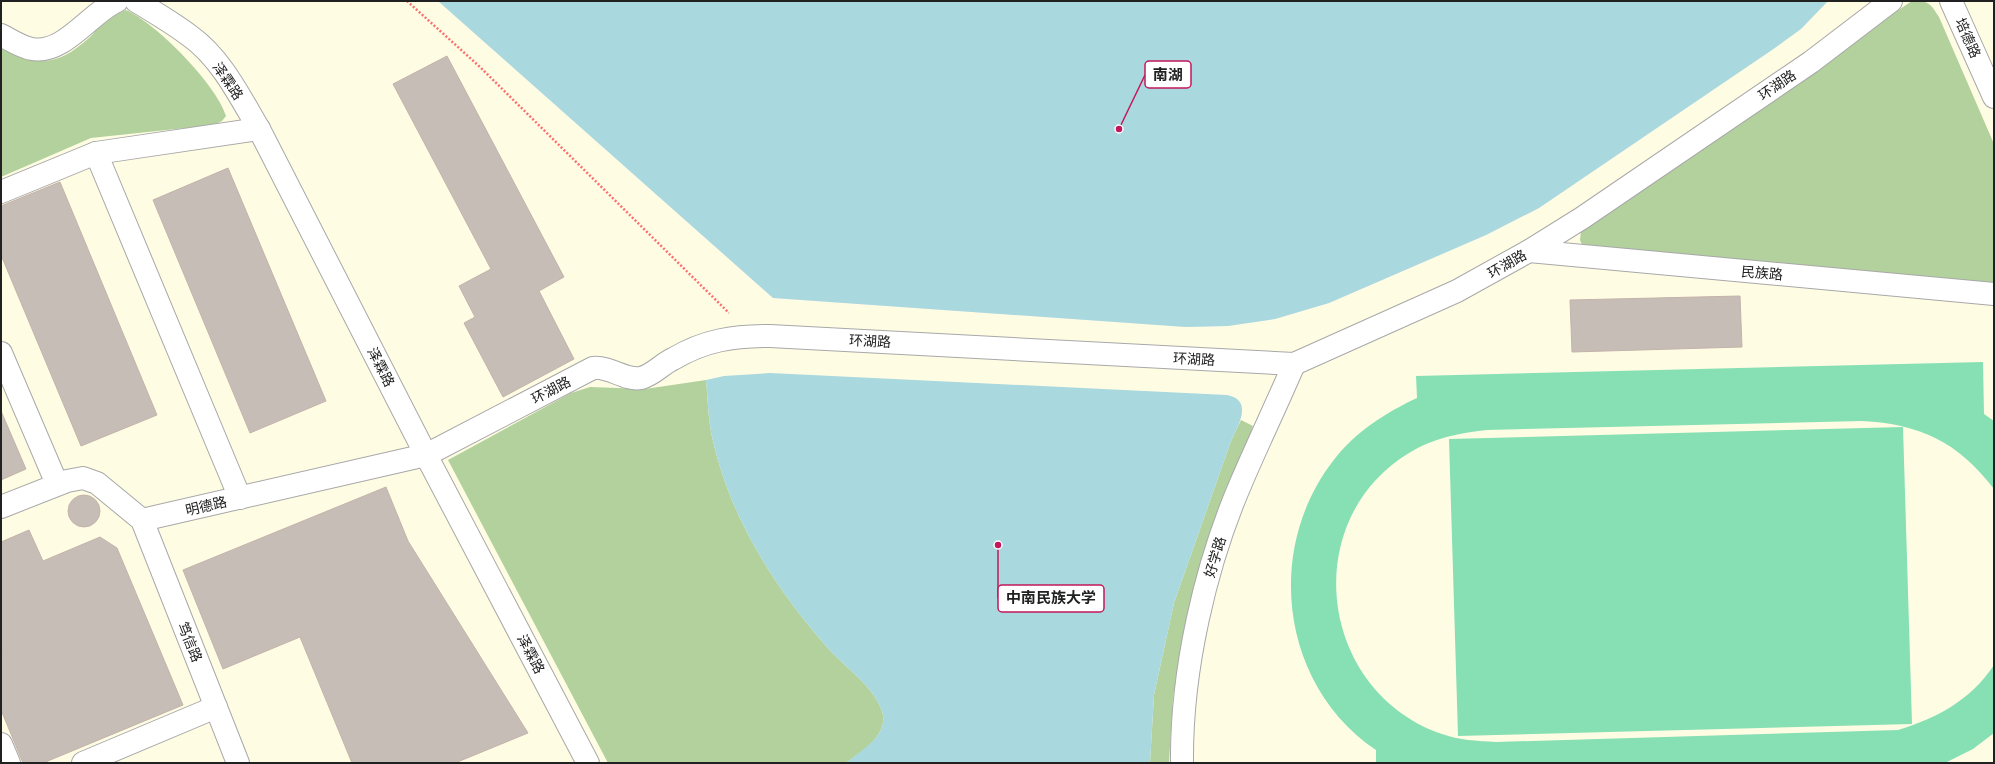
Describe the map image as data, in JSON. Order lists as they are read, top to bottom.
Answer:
{
  "streets": {
    "street": [
      "培德路",
      "泽霖路",
      "环湖路",
      "民族路",
      "明德路",
      "好学路",
      "笃信路"
    ]
  },
  "crossings": [
    ["泽霖路", "环湖路"],
    ["泽霖路", "明德路"],
    ["环湖路", "民族路"],
    ["环湖路", "明德路"],
    ["环湖路", "好学路"],
    ["明德路", "笃信路"]
  ],
  "places": ["南湖", "中南民族大学"]
}
